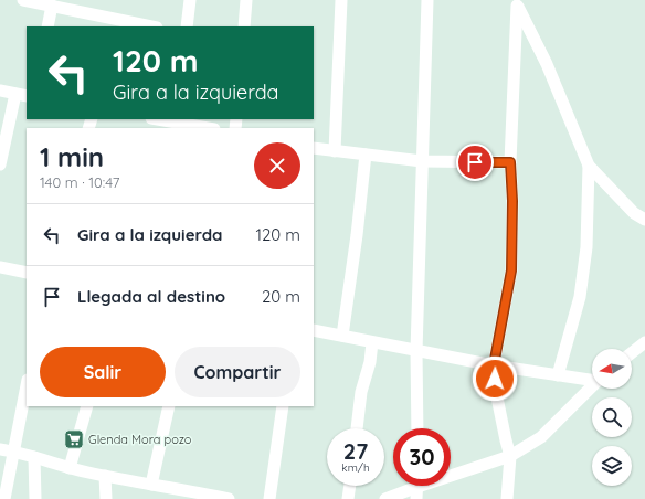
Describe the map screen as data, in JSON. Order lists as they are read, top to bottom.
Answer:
{
  "places": {
    "supermarket": ["Glenda Mora pozo"]
  },
  "north": "left",
  "page": {
    "turn": ["120 m", "Gira a la izquierda"],
    "heading": ["1 min", "140 m · 10:47"],
    "list": [
      {
        "name": "Gira a la izquierda",
        "value": "120 m"
      },
      {
        "name": "Llegada al destino",
        "value": "20 m"
      }
    ],
    "buttons": ["Salir", "Compartir"],
    "speed": "27 km/h",
    "limit": "30"
  }
}
